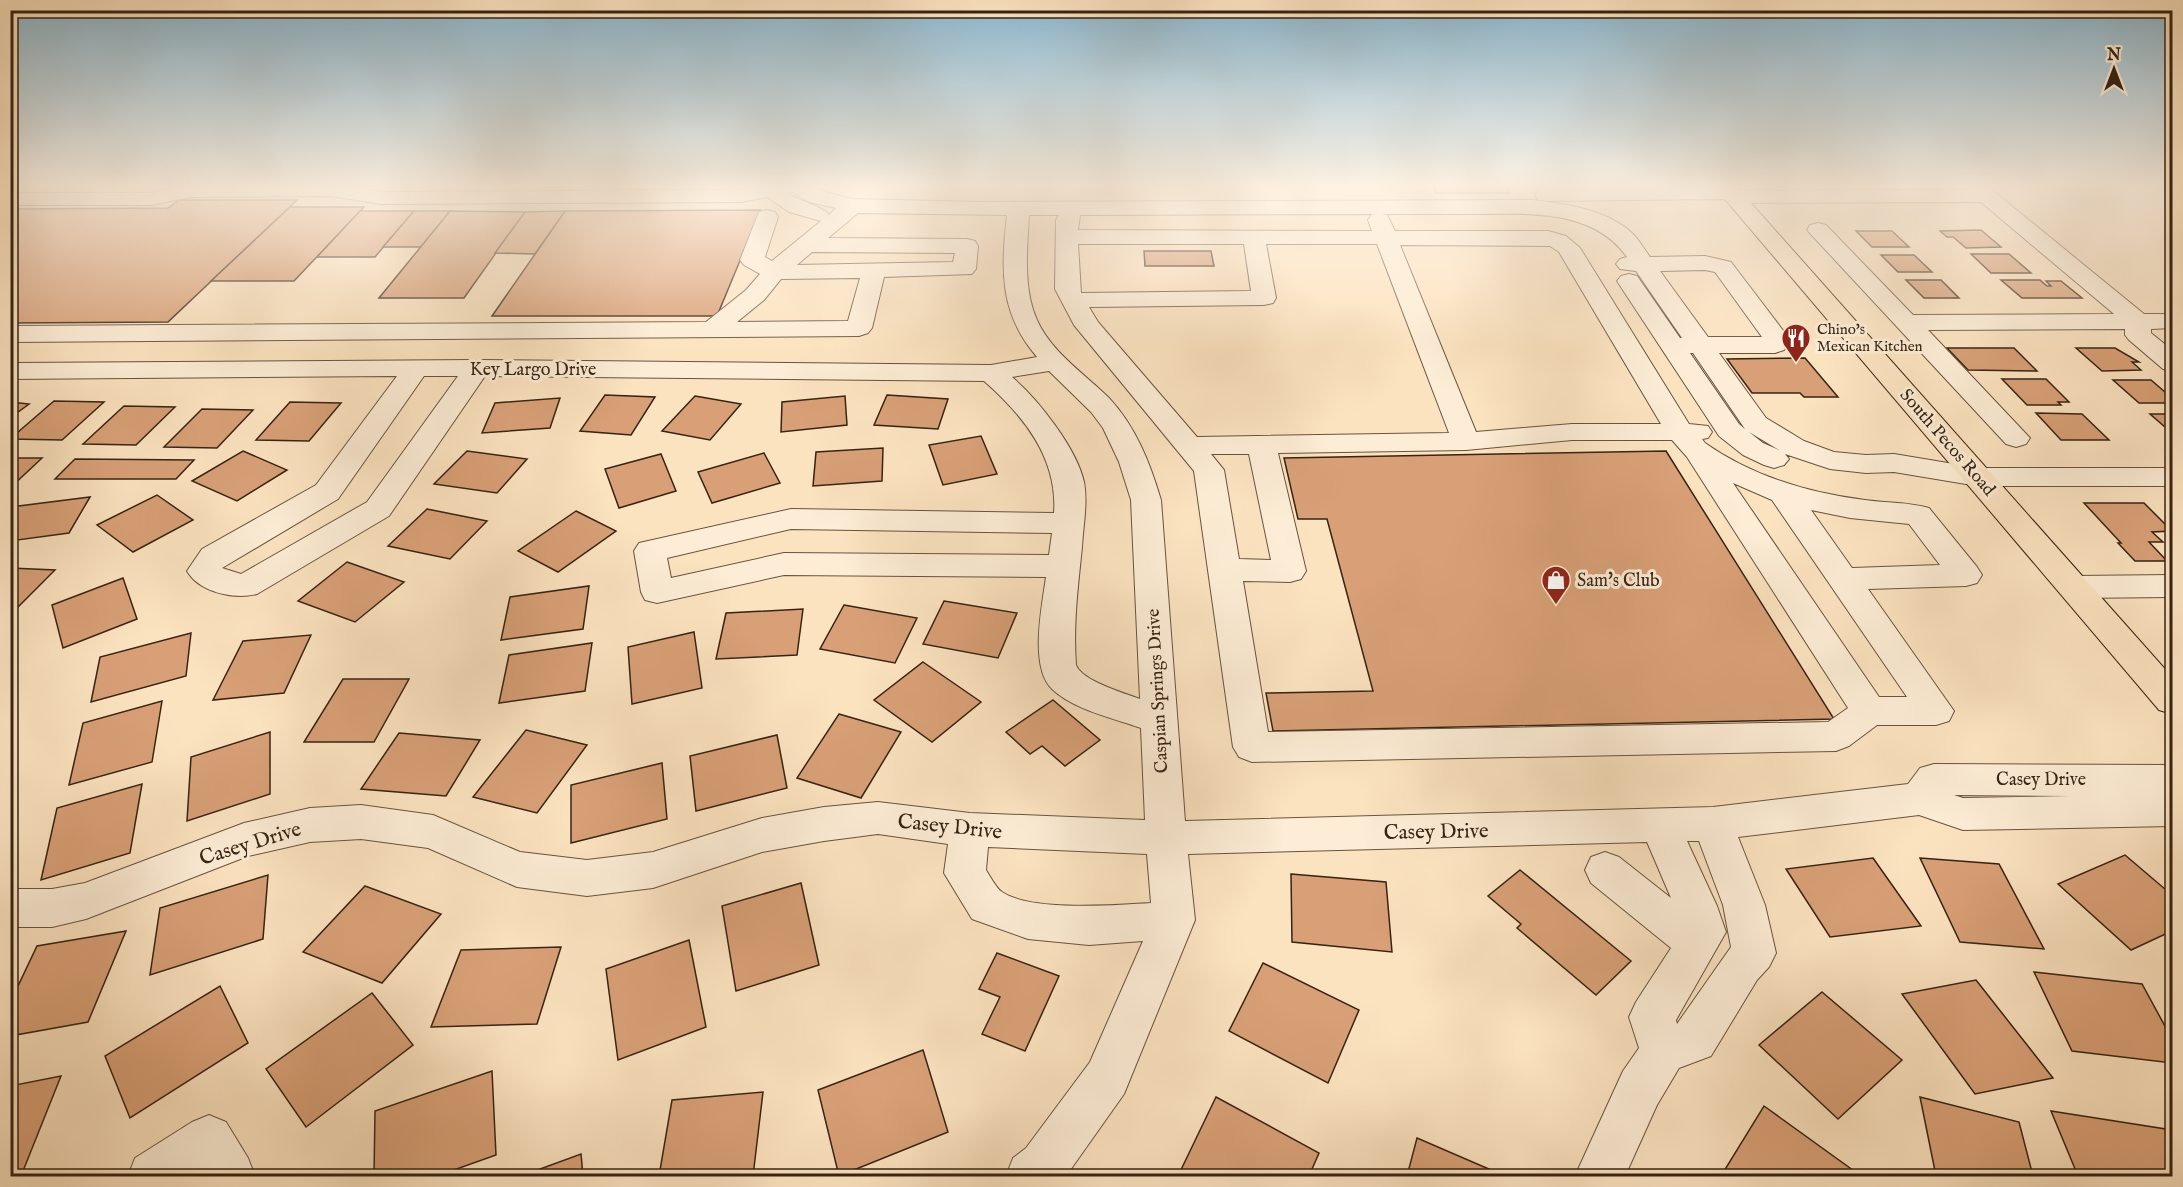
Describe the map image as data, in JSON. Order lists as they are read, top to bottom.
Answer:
{
  "streets": {
    "main road": ["South Pecos Road"],
    "street": ["Key Largo Drive", "Caspian Springs Drive", "Casey Drive"]
  },
  "crossings": [
    ["Key Largo Drive", "Caspian Springs Drive"],
    ["Caspian Springs Drive", "Casey Drive"]
  ],
  "places": {
    "restaurant": ["Chino's Mexican Kitchen"],
    "shop": ["Sam's Club"]
  },
  "north": "top"
}
